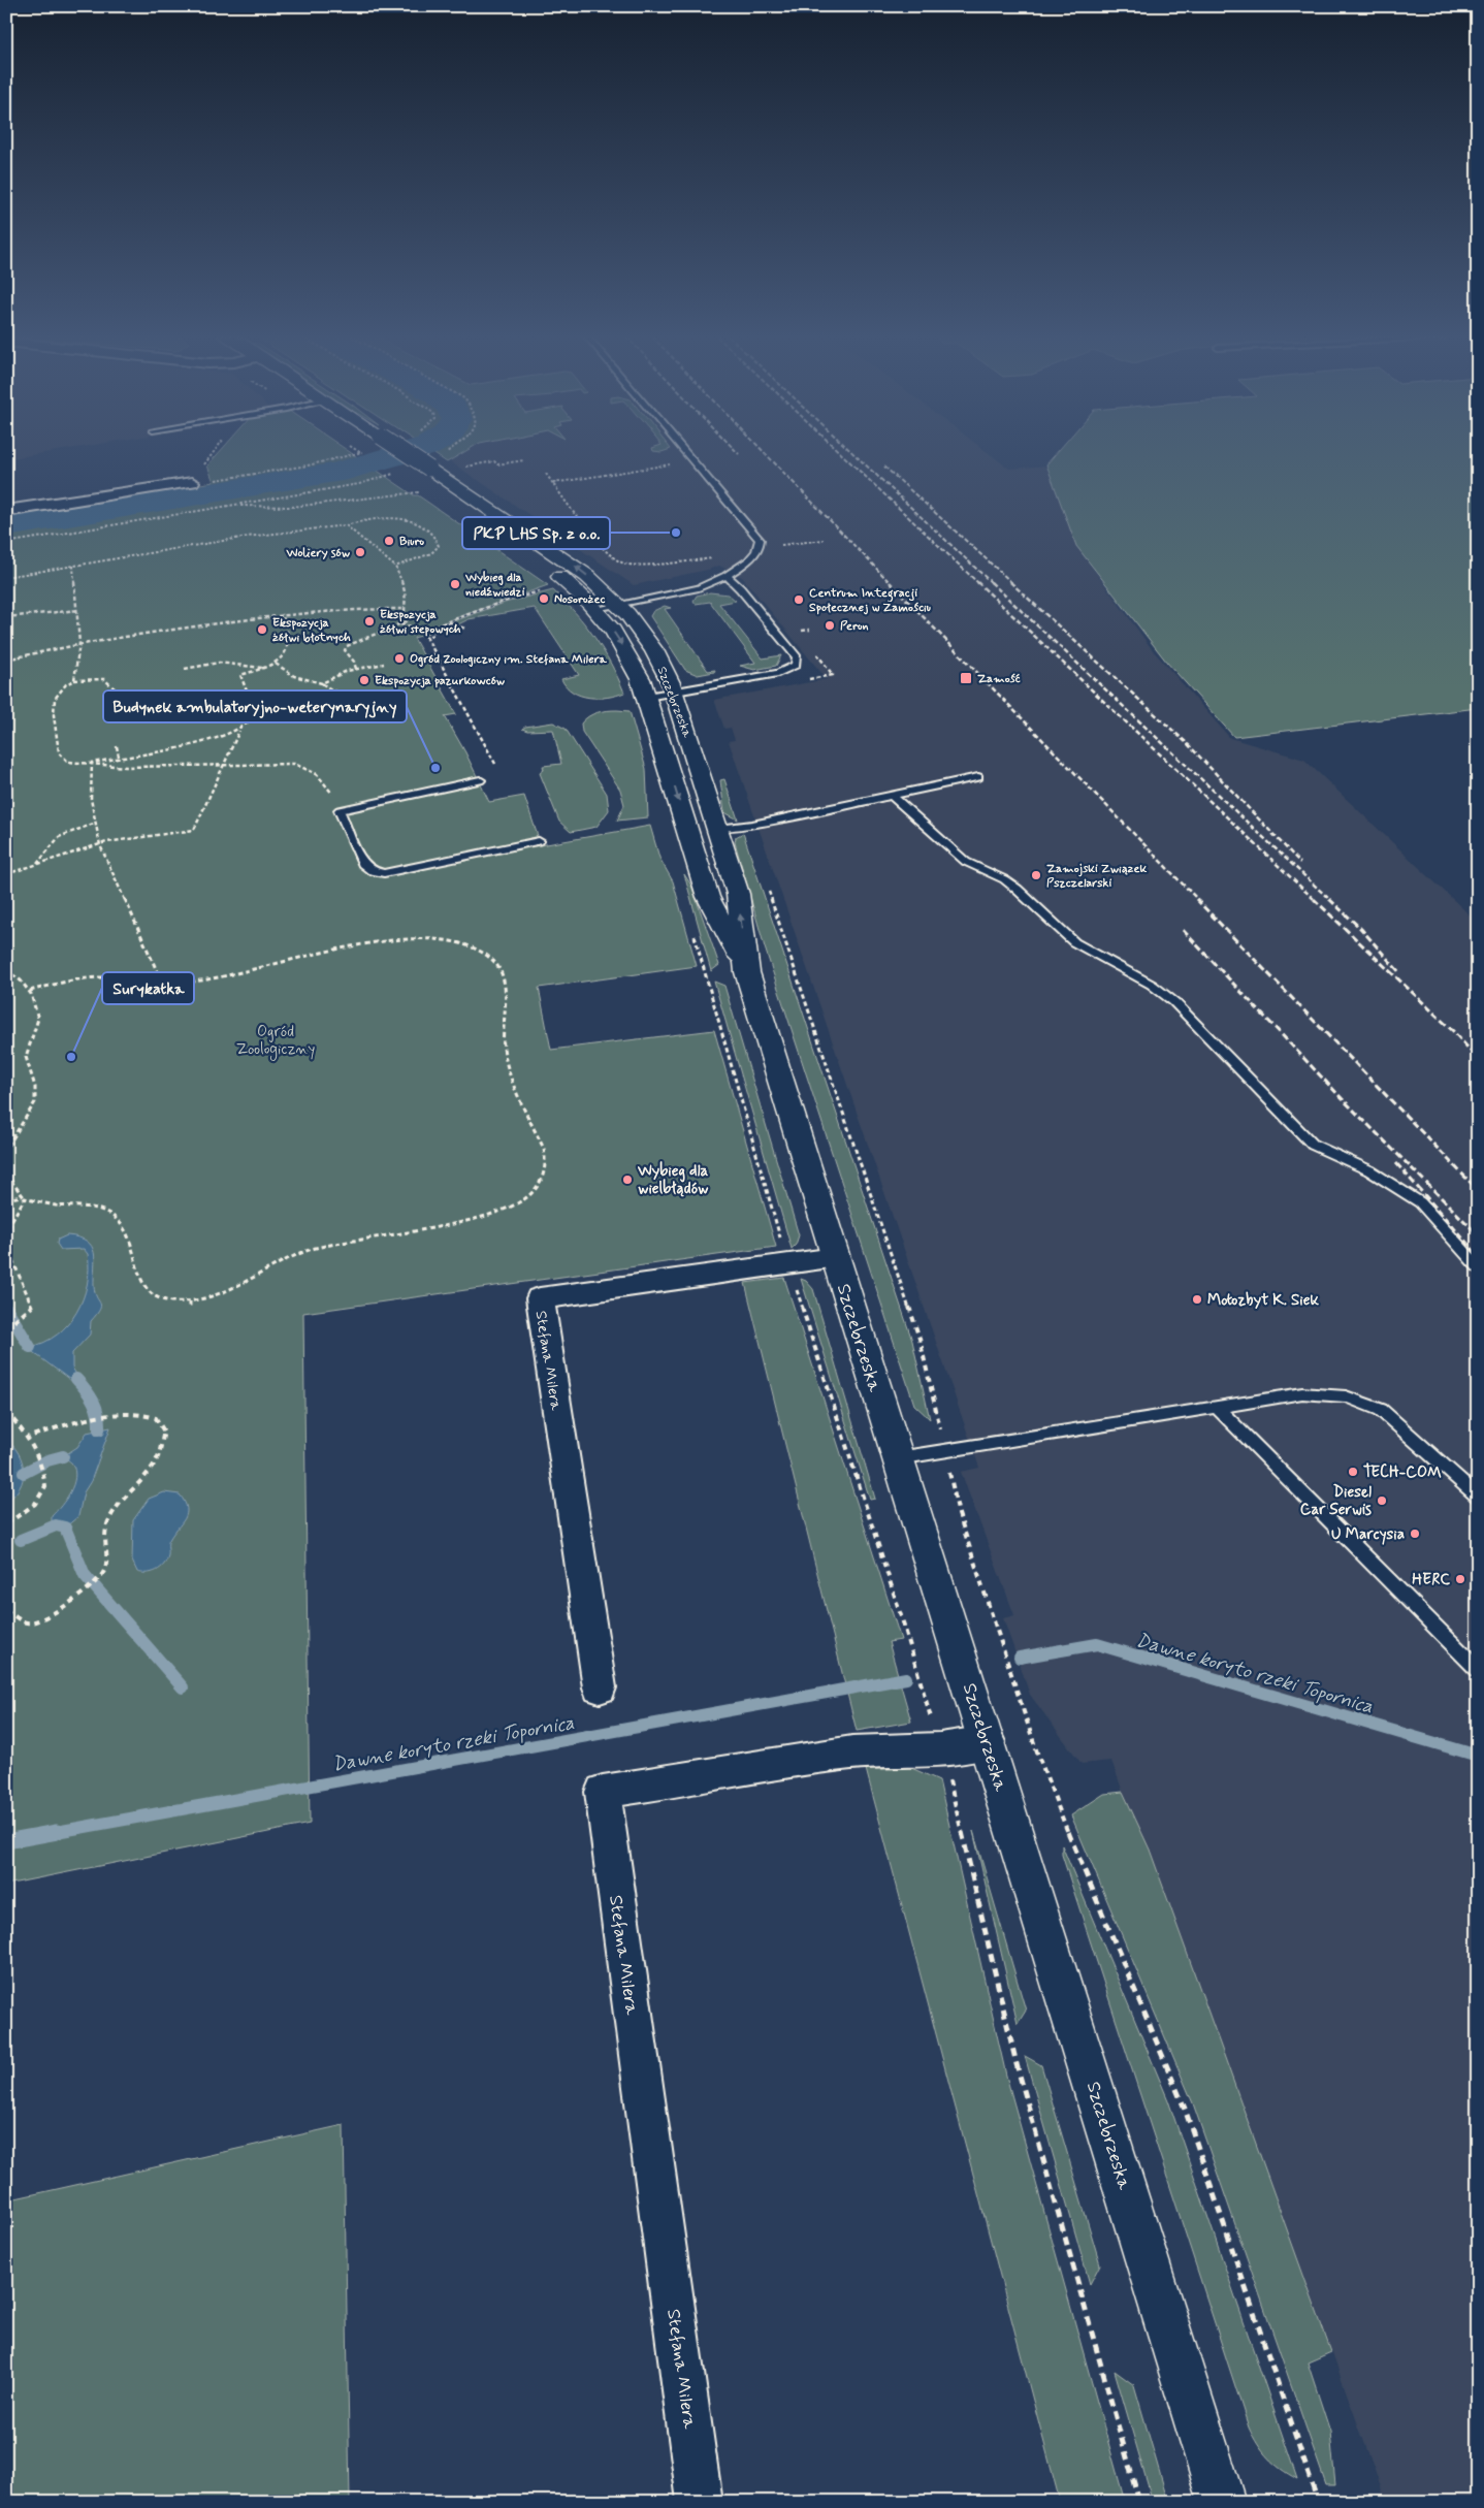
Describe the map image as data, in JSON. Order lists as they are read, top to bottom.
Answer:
{
  "streets": {
    "street": ["Szczebrzeska", "Stefana Milera"]
  },
  "crossings": [
    ["Szczebrzeska", "Stefana Milera"]
  ],
  "water": ["Dawne koryto rzeki Topornica"],
  "parks": ["Ogród Zoologiczny"],
  "places": {
    "other": [
      "PKP LHS Sp. z o.o.",
      "Biuro",
      "Woliery sów",
      "Wybieg dla niedźwiedzi",
      "Nosorożec",
      "Centrum Integracji Społecznej w Zamościu",
      "Ekspozycja żółwi stepowych",
      "Peron",
      "Ekspozycja żółwi błotnych",
      "Ogród Zoologiczny im. Stefana Milera",
      "Ekspozycja pazurkowców",
      "Budynek ambulatoryjno-weterynaryjny",
      "Zamojski Związek Pszczelarski",
      "Surykatka",
      "Wybieg dla wielbłądów",
      "Motozbyt K. Siek",
      "TECH-COM",
      "Diesel Car Serwis",
      "U Marcysia",
      "HERC"
    ],
    "transit": ["Zamość"]
  }
}
